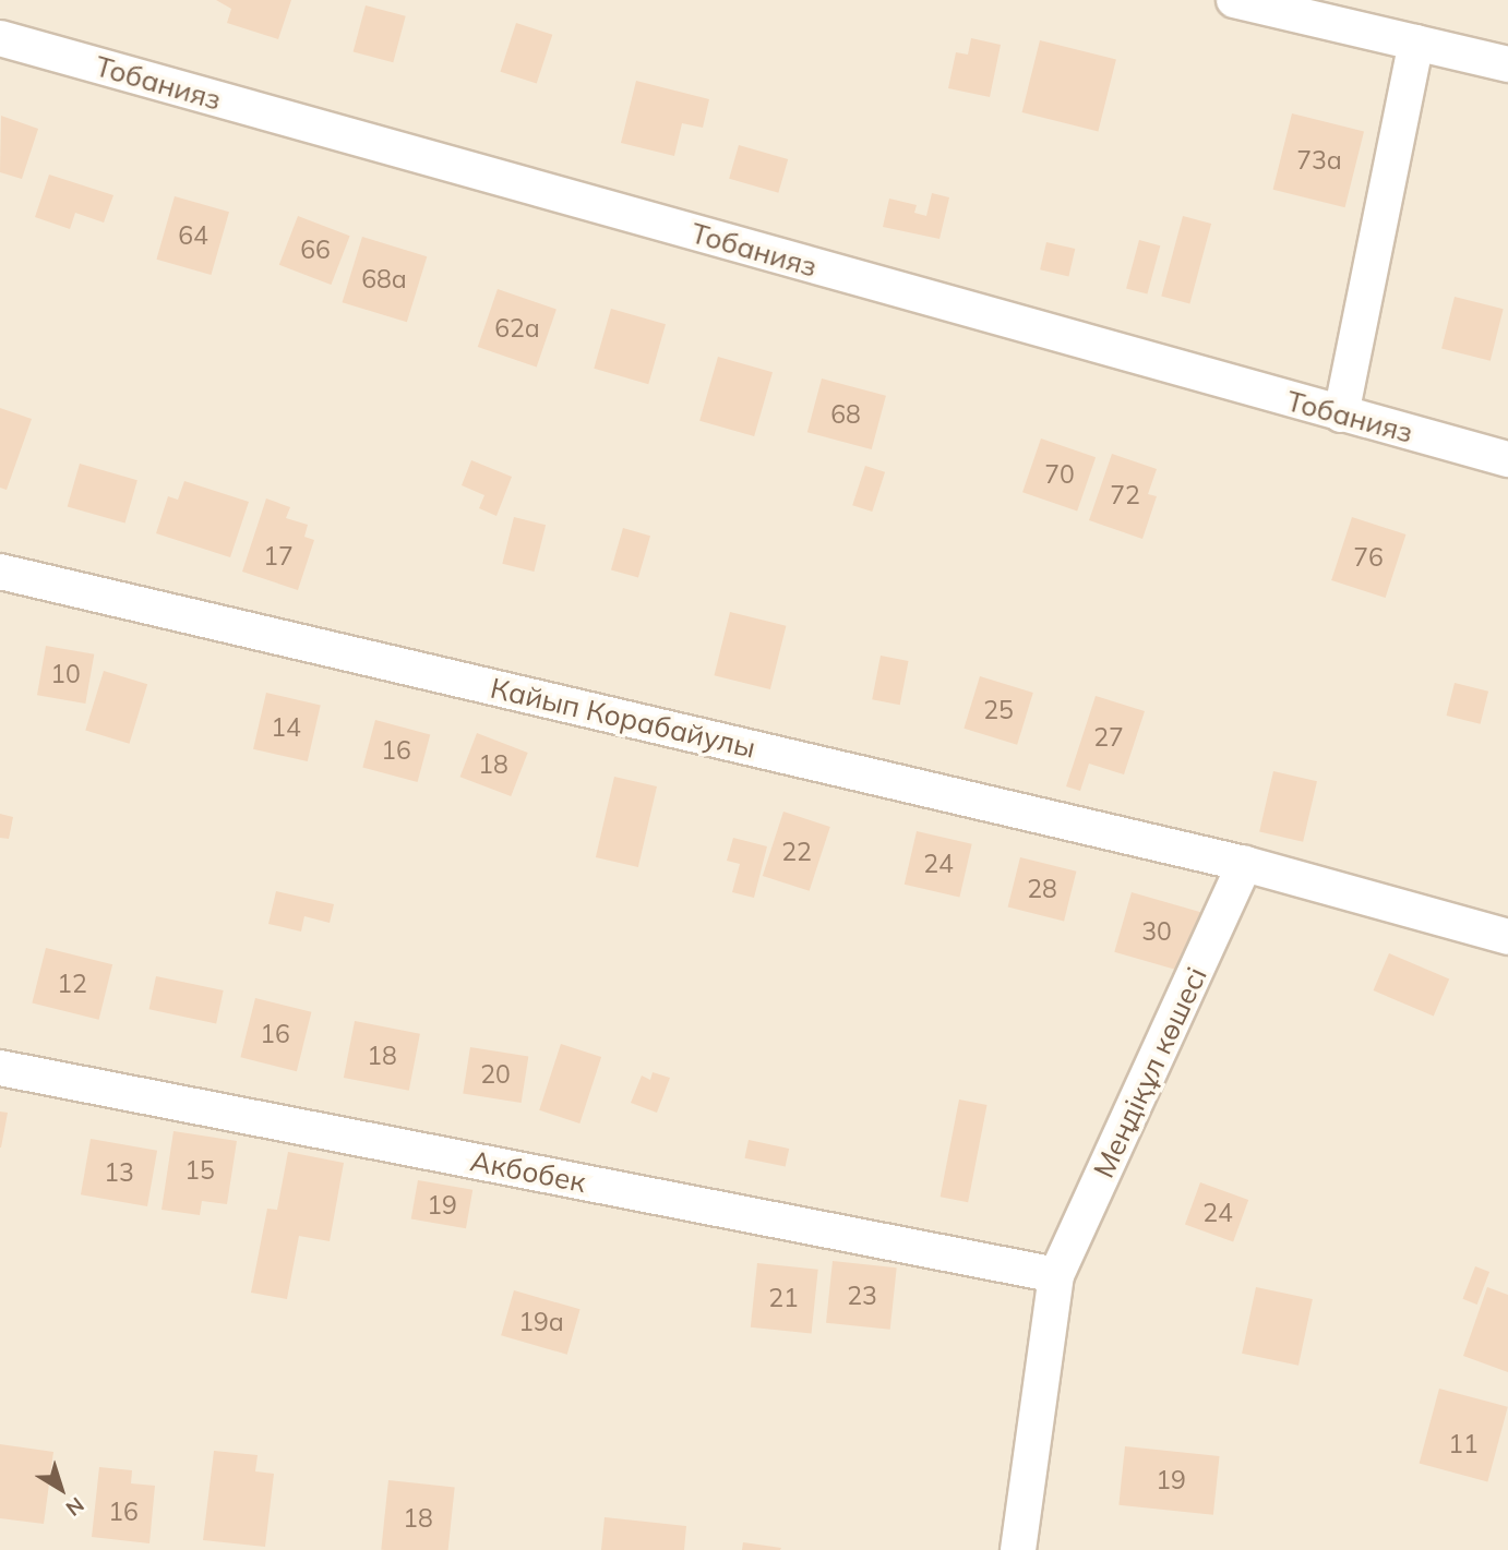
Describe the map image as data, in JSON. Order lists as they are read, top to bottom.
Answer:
{
  "streets": {
    "street": [
      "Тобанияз",
      "Кайып Корабайулы",
      "Меңдіқұл көшесі",
      "Акбобек"
    ]
  },
  "crossings": [
    ["Кайып Корабайулы", "Меңдіқұл көшесі"],
    ["Меңдіқұл көшесі", "Акбобек"]
  ],
  "house_numbers": [
    "73а",
    "64",
    "66",
    "68а",
    "62а",
    "68",
    "70",
    "72",
    "17",
    "76",
    "10",
    "25",
    "14",
    "27",
    "16",
    "18",
    "22",
    "24",
    "28",
    "30",
    "12",
    "16",
    "18",
    "20",
    "15",
    "13",
    "19",
    "24",
    "23",
    "21",
    "19а",
    "11",
    "19",
    "16",
    "18"
  ],
  "north": "bottom right"
}
